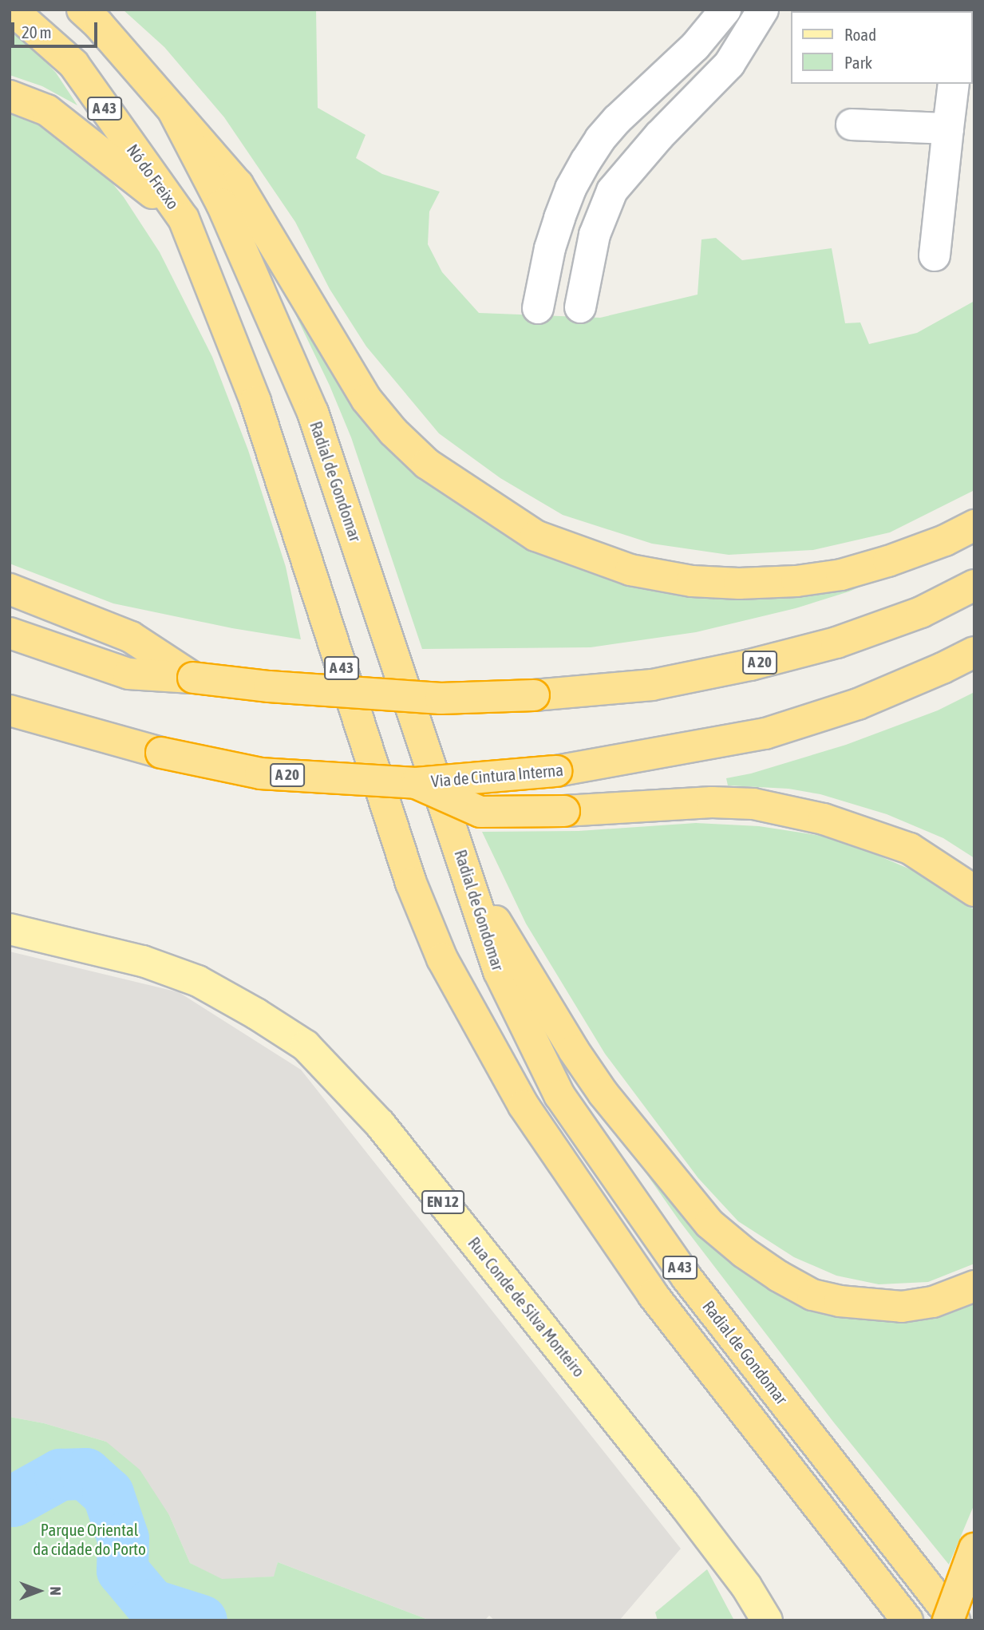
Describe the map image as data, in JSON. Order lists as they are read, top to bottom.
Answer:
{
  "streets": {
    "highway": [
      "A 43",
      "Nó do Freixo",
      "Radial de Gondomar",
      "A 20",
      "Via de Cintura Interna"
    ],
    "main road": ["EN 12", "Rua Conde de Silva Monteiro"]
  },
  "crossings": [
    ["A 43", "Nó do Freixo"],
    ["A 43", "Radial de Gondomar"]
  ],
  "parks": ["Parque Oriental da cidade do Porto"],
  "legend": ["Road", "Park"],
  "scale_bar": "20 m",
  "north": "right"
}
